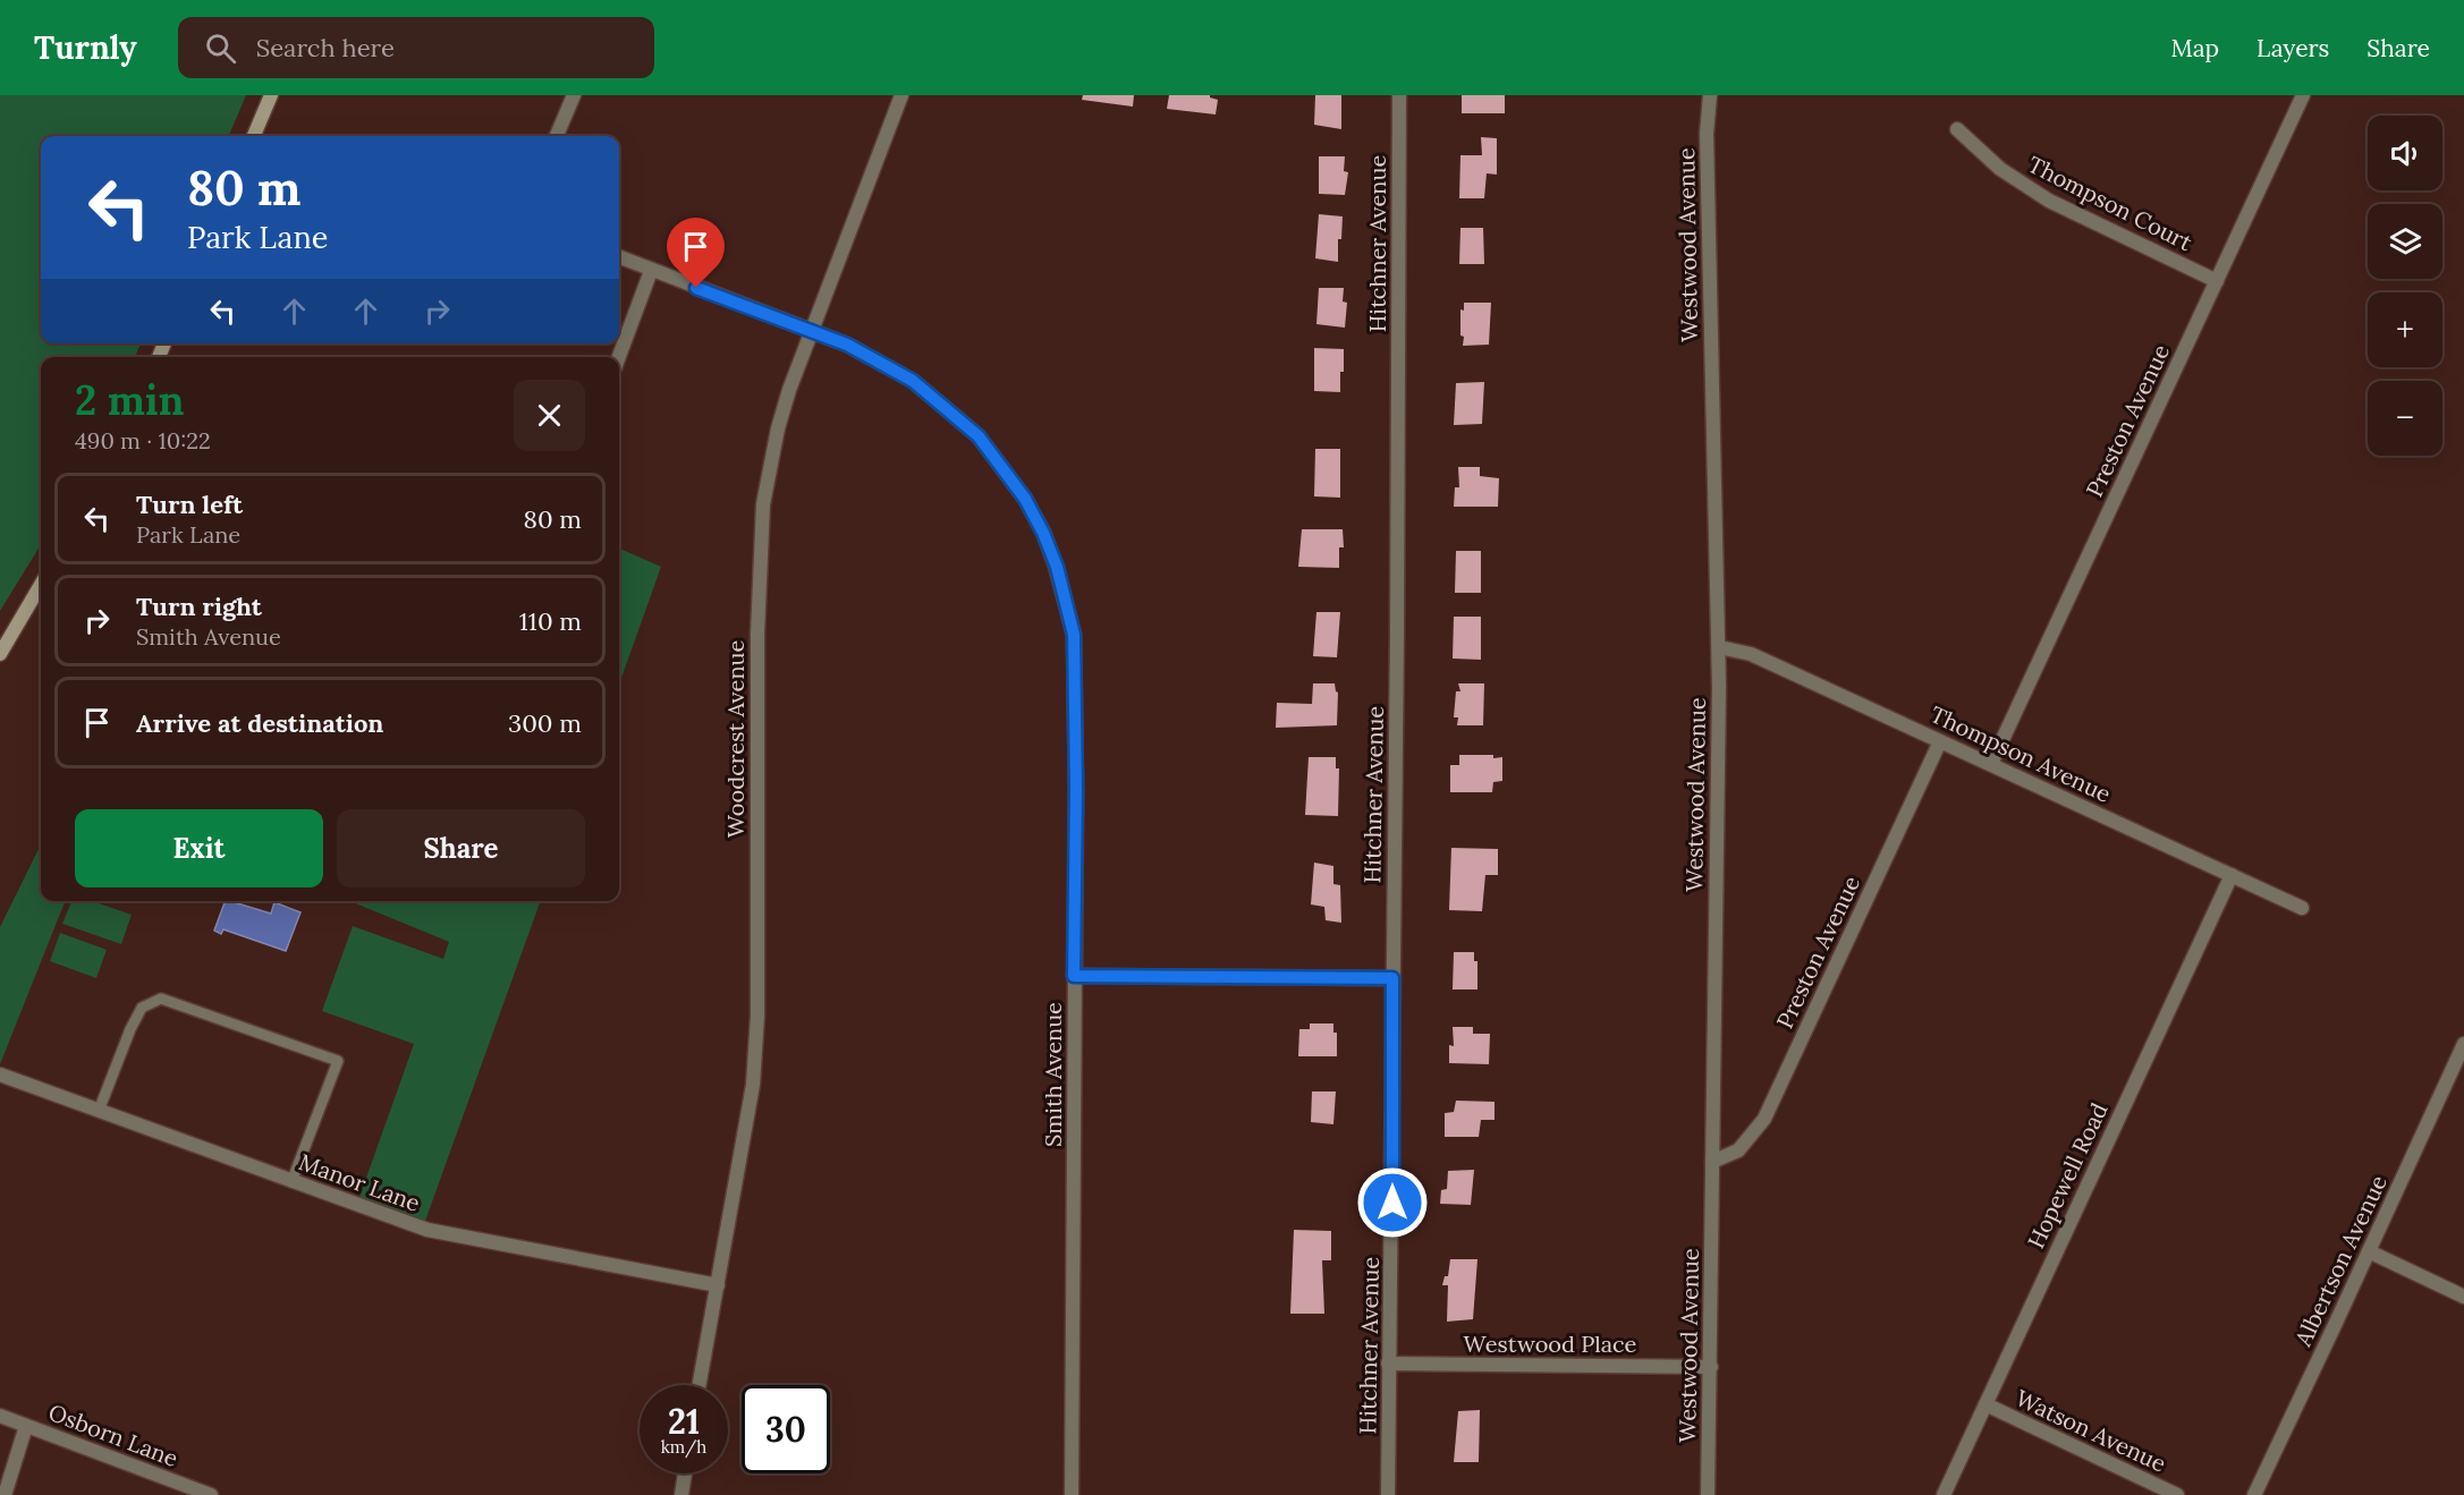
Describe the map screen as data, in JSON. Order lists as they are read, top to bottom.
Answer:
{
  "streets": {
    "street": [
      "Thompson Court",
      "Hitchner Avenue",
      "Westwood Avenue",
      "Preston Avenue",
      "Woodcrest Avenue",
      "Thompson Avenue",
      "Smith Avenue",
      "Hopewell Road",
      "Manor Lane",
      "Albertson Avenue",
      "Westwood Place",
      "Watson Avenue",
      "Osborn Lane"
    ]
  },
  "crossings": [
    ["Thompson Court", "Preston Avenue"],
    ["Hitchner Avenue", "Westwood Place"],
    ["Westwood Avenue", "Preston Avenue"],
    ["Westwood Avenue", "Thompson Avenue"],
    ["Westwood Avenue", "Westwood Place"],
    ["Preston Avenue", "Thompson Avenue"],
    ["Woodcrest Avenue", "Smith Avenue"],
    ["Woodcrest Avenue", "Manor Lane"],
    ["Thompson Avenue", "Hopewell Road"],
    ["Hopewell Road", "Watson Avenue"]
  ],
  "page": {
    "header": "Turnly",
    "search": "Search here",
    "nav": ["Map", "Layers", "Share"],
    "map_buttons": ["+", "−"],
    "turn": ["80 m", "Park Lane"],
    "heading": ["2 min", "490 m · 10:22"],
    "list": [
      {
        "name": "Turn left",
        "note": "Park Lane",
        "value": "80 m"
      },
      {
        "name": "Turn right",
        "note": "Smith Avenue",
        "value": "110 m"
      },
      {
        "name": "Arrive at destination",
        "value": "300 m"
      }
    ],
    "buttons": ["Exit", "Share"],
    "speed": "21 km/h",
    "limit": "30"
  }
}
